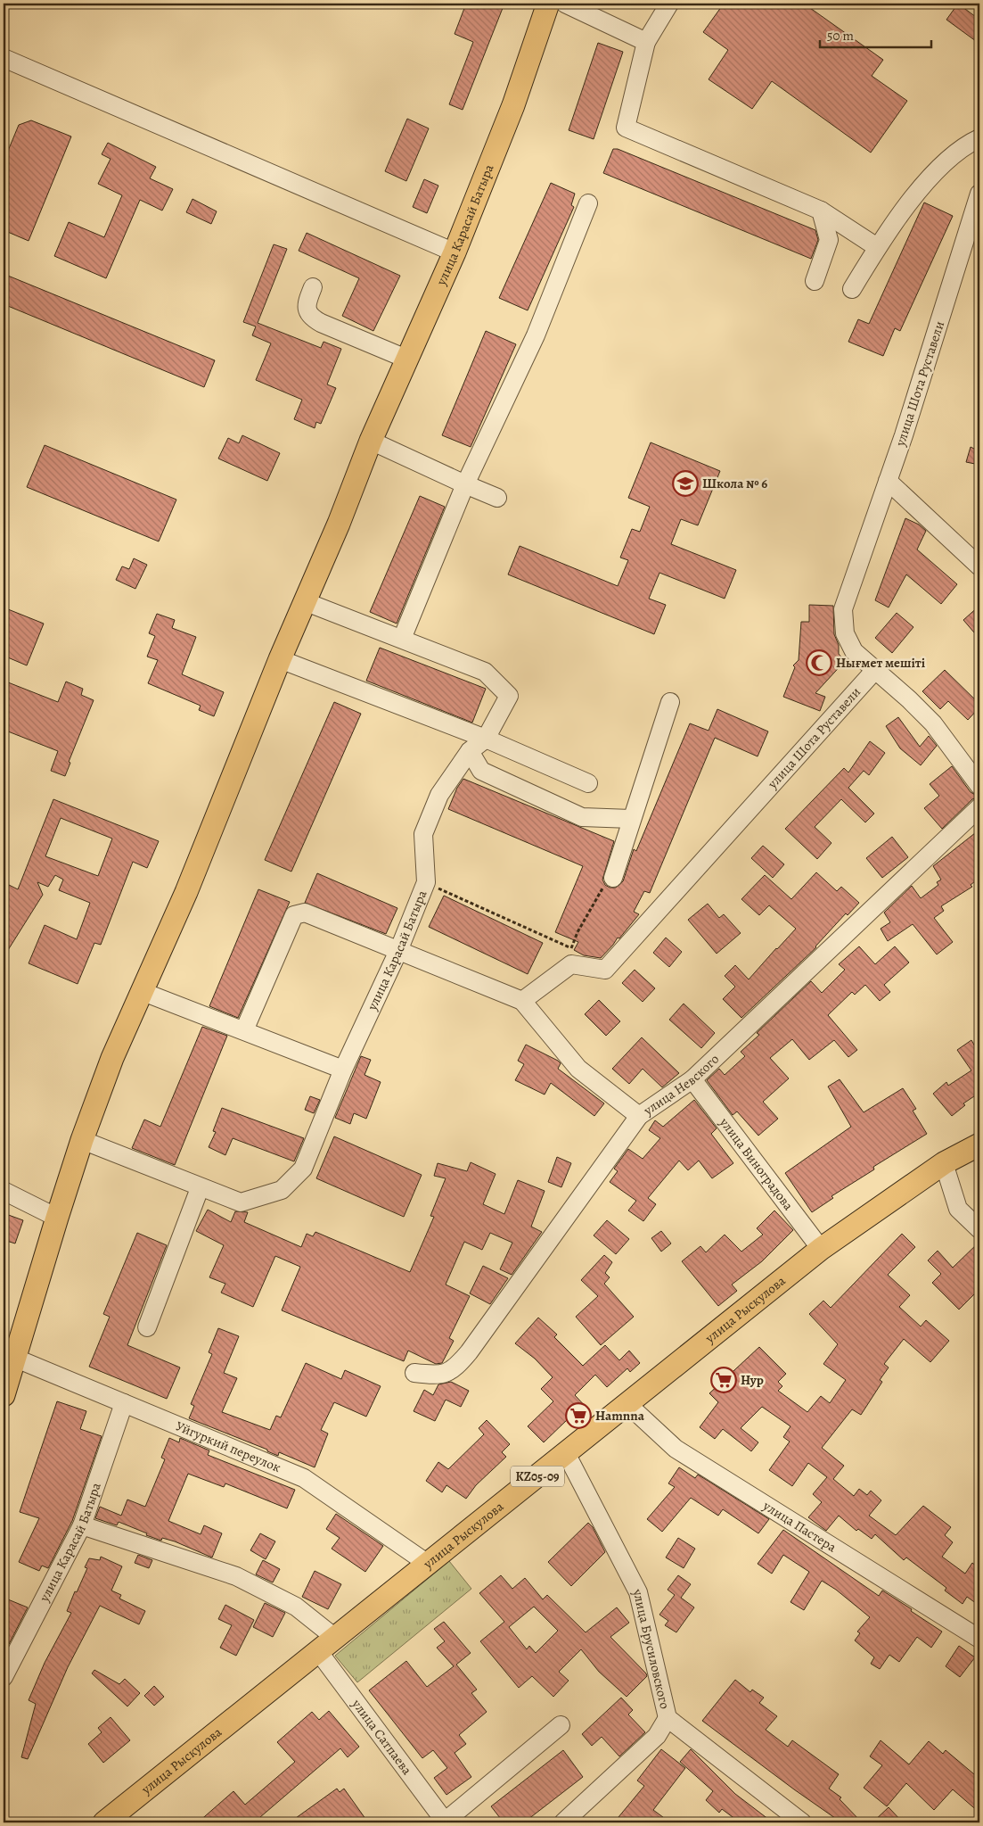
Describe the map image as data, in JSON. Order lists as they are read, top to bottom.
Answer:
{
  "streets": {
    "main road": ["улица Карасай Батыра", "улица Рыскулова", "KZ05-09"],
    "street": [
      "улица Шота Руставели",
      "улица Невского",
      "улица Виноградова",
      "Уйгуркий переулок",
      "улица Пастера",
      "улица Брусиловского",
      "улица Сатпаева"
    ]
  },
  "crossings": [
    ["улица Карасай Батыра", "Уйгуркий переулок"],
    ["улица Невского", "улица Виноградова"],
    ["улица Виноградова", "улица Рыскулова"],
    ["улица Рыскулова", "Уйгуркий переулок"],
    ["улица Рыскулова", "улица Пастера"],
    ["улица Рыскулова", "улица Брусиловского"],
    ["улица Рыскулова", "улица Сатпаева"]
  ],
  "places": {
    "school or university": ["Школа № 6"],
    "mosque": ["Нығмет мешіті"],
    "supermarket": ["Hyp", "Hamnna"]
  },
  "scale_bar": "50 m"
}
